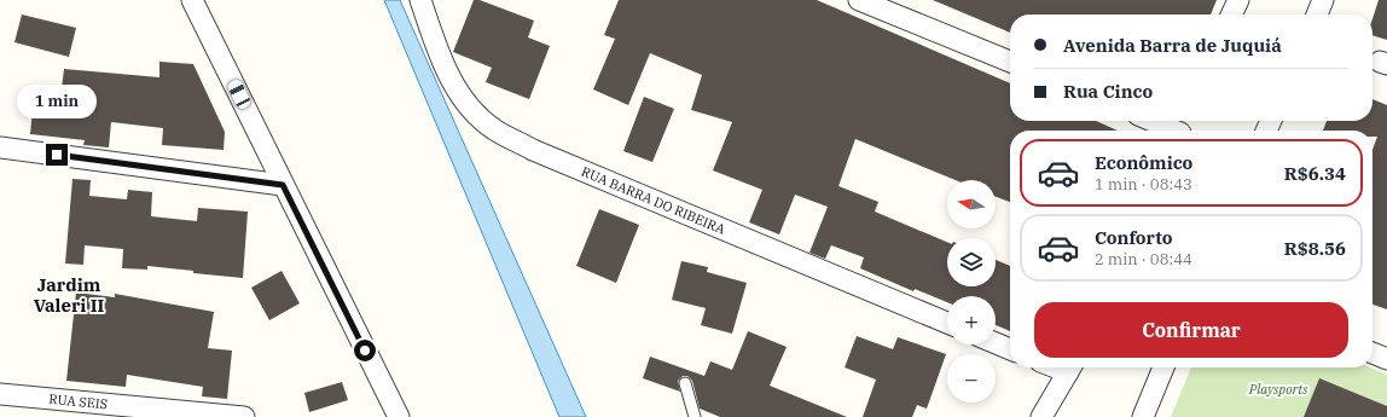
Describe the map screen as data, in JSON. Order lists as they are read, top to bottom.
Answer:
{
  "streets": {
    "street": ["RUA BARRA DO RIBEIRA", "RUA SEIS"]
  },
  "districts": ["Jardim Valeri II"],
  "parks": ["Playsports"],
  "north": "left",
  "page": {
    "banner": ["Avenida Barra de Juquiá", "Rua Cinco"],
    "bubble": "1 min",
    "list": [
      {
        "name": "Econômico",
        "note": "1 min · 08:43",
        "value": "R$6.34"
      },
      {
        "name": "Conforto",
        "note": "2 min · 08:44",
        "value": "R$8.56"
      }
    ],
    "map_buttons": ["+", "−"],
    "buttons": "Confirmar"
  }
}
